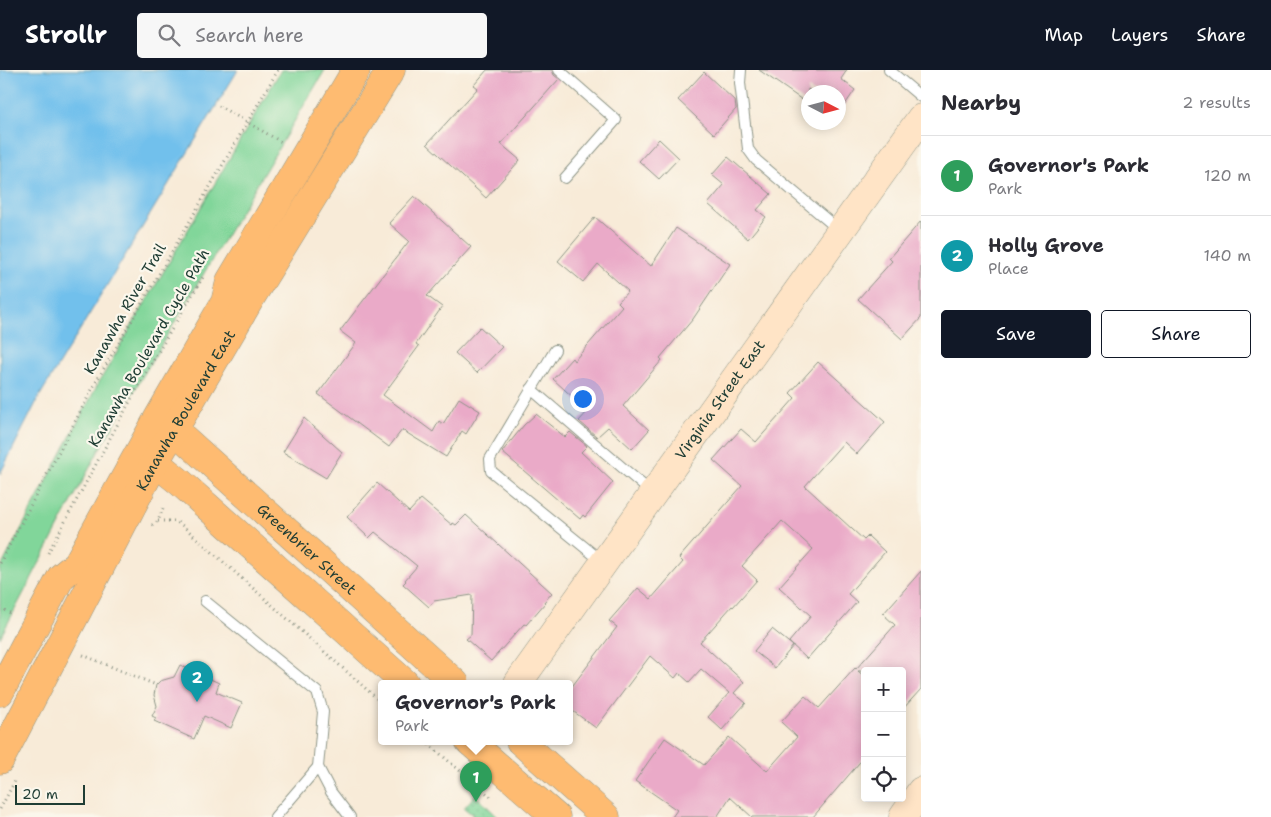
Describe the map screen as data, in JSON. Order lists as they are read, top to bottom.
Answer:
{
  "streets": {
    "main road": ["Virginia Street East", "Kanawha Boulevard East", "Greenbrier Street"],
    "path": ["Kanawha River Trail", "Kanawha Boulevard Cycle Path"]
  },
  "crossings": [
    ["Kanawha Boulevard Cycle Path", "Kanawha Boulevard East"],
    ["Kanawha Boulevard East", "Greenbrier Street"]
  ],
  "scale_bar": "20 m",
  "north": "right",
  "page": {
    "header": "Strollr",
    "search": "Search here",
    "nav": ["Map", "Layers", "Share"],
    "heading": ["Nearby", "2 results"],
    "list": [
      {
        "mark": "1",
        "name": "Governor's Park",
        "note": "Park",
        "value": "120 m"
      },
      {
        "mark": "2",
        "name": "Holly Grove",
        "note": "Place",
        "value": "140 m"
      }
    ],
    "buttons": ["Save", "Share"],
    "pins": ["2", "1"],
    "map_buttons": ["+", "−"],
    "popup": ["Governor's Park", "Park"],
    "scale": "20 m"
  }
}
